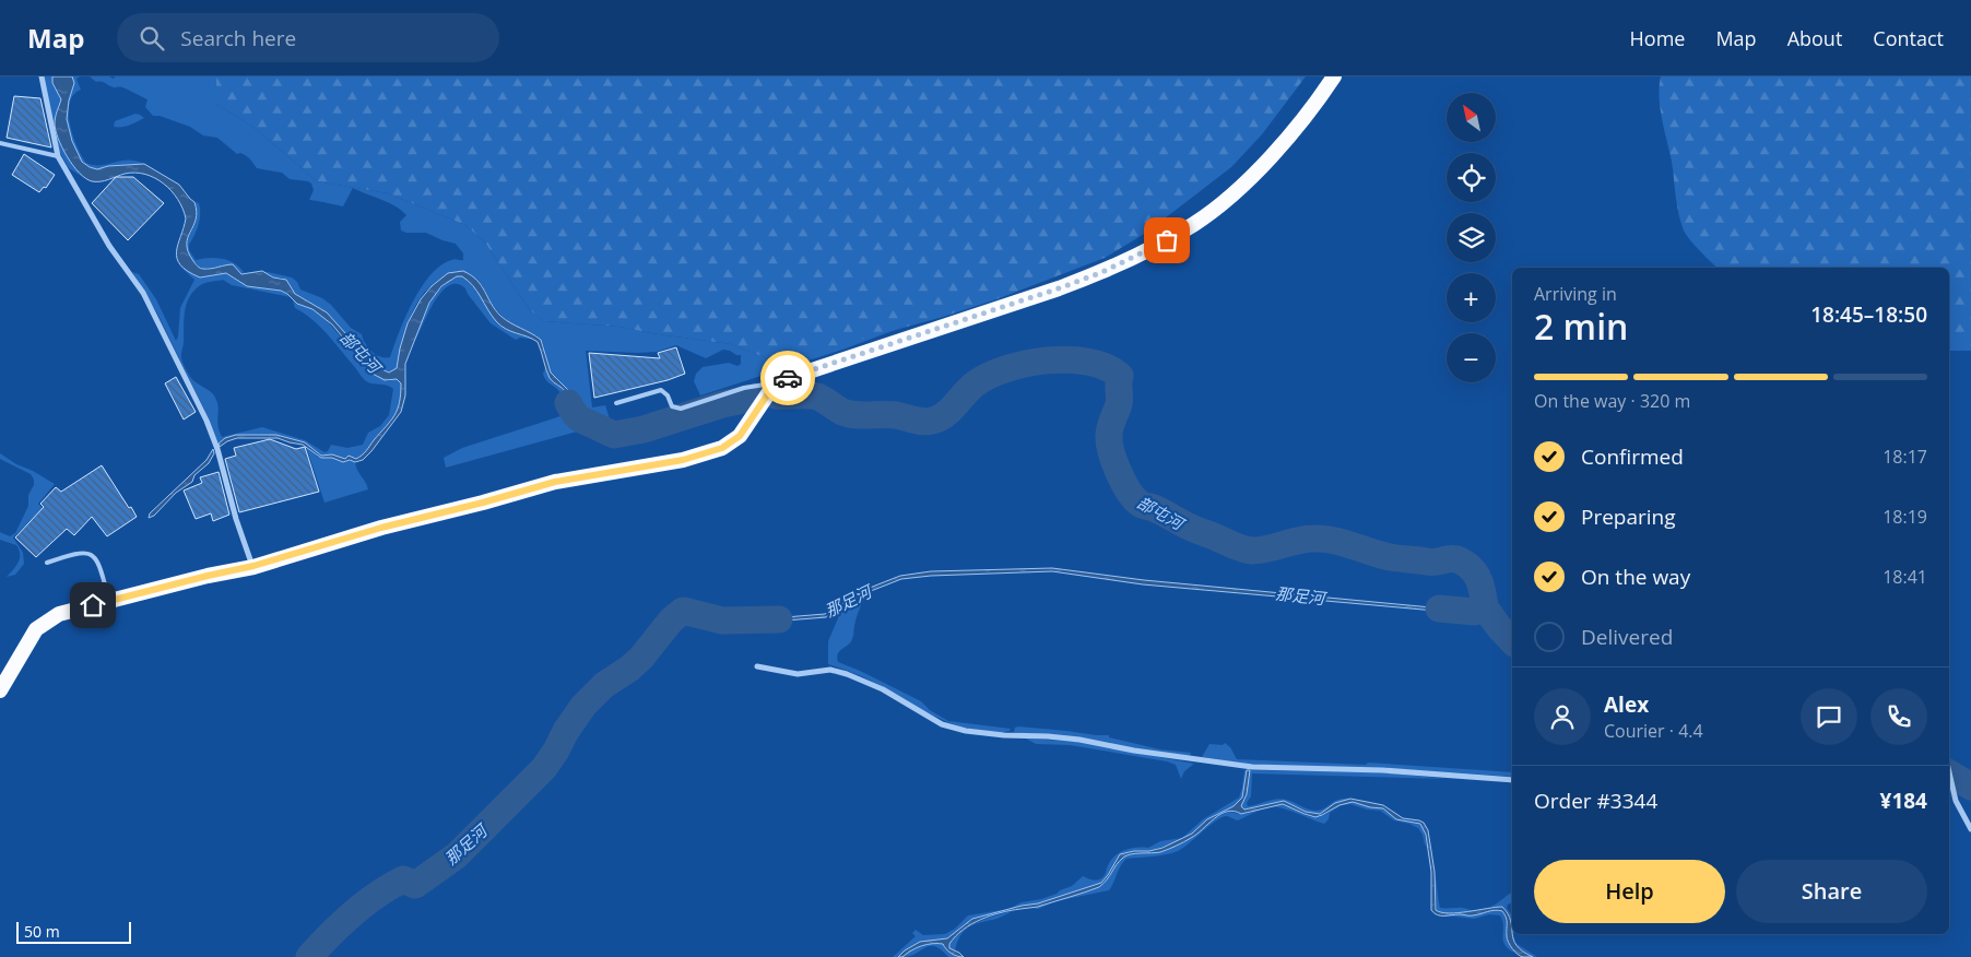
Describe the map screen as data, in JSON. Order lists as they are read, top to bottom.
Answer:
{
  "water": ["部屯河", "那足河"],
  "scale_bar": "50 m",
  "north": "top left",
  "page": {
    "header": "Map",
    "search": "Search here",
    "nav": [
      "Home",
      "Map",
      "About",
      "Contact"
    ],
    "map_buttons": ["+", "−"],
    "heading": ["2 min", "Arriving in", "18:45–18:50"],
    "panel": [
      "Alex",
      "Courier · 4.4",
      "Order #3344",
      "¥184"
    ],
    "bar": "On the way · 320 m",
    "list": [
      ["Confirmed", "18:17"],
      ["Preparing", "18:19"],
      ["On the way", "18:41"],
      "Delivered"
    ],
    "buttons": ["Help", "Share"],
    "scale": "50 m"
  }
}
